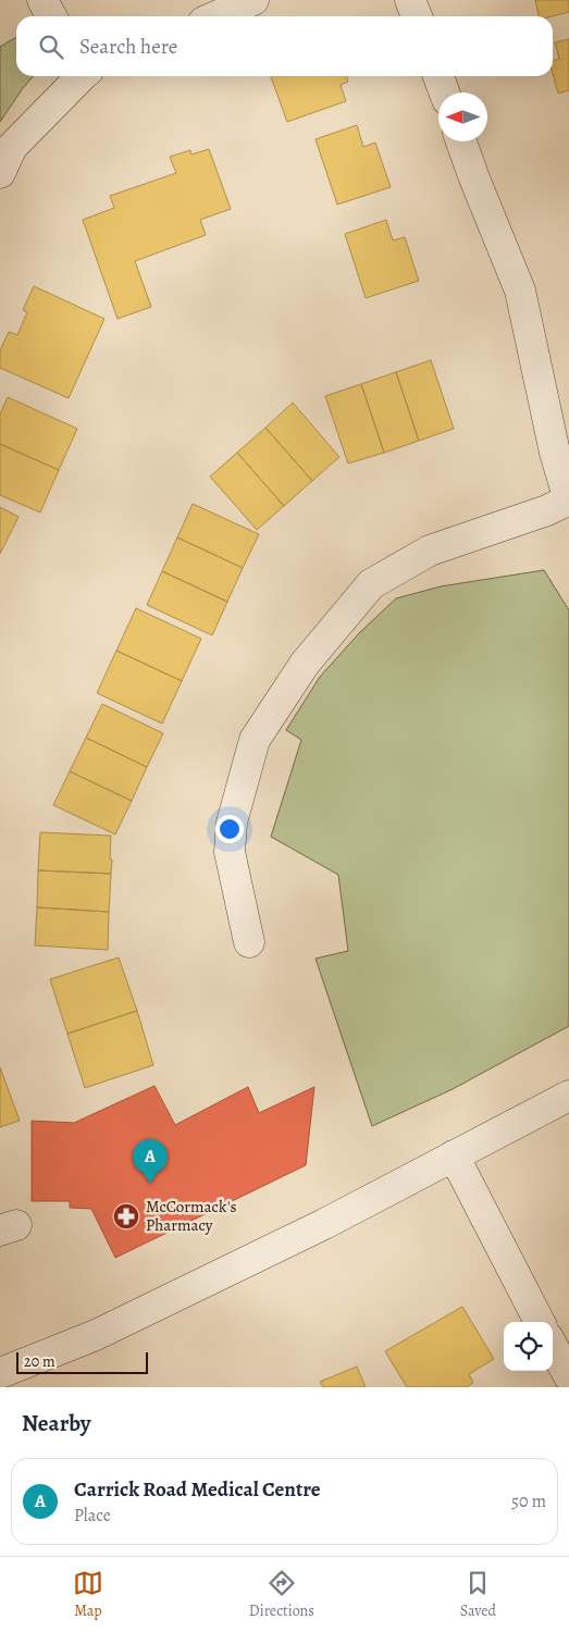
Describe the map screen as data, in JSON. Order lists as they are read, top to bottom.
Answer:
{
  "places": {
    "pharmacy": ["McCormack's Pharmacy"]
  },
  "scale_bar": "20 m",
  "north": "left",
  "page": {
    "search": "Search here",
    "pins": "A",
    "scale": "20 m",
    "heading": "Nearby",
    "list": [
      {
        "mark": "A",
        "name": "Carrick Road Medical Centre",
        "note": "Place",
        "value": "50 m"
      }
    ],
    "nav": ["Map", "Directions", "Saved"]
  }
}
